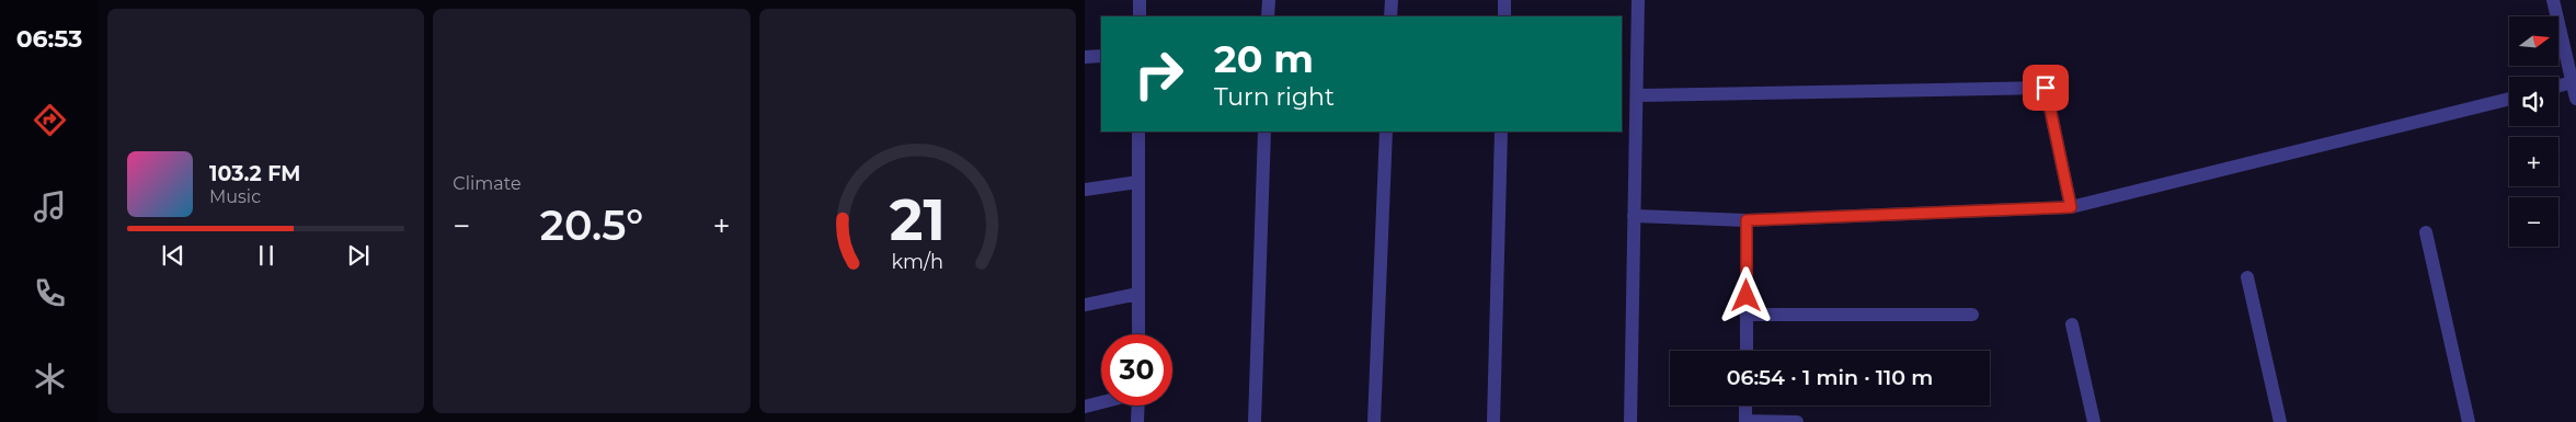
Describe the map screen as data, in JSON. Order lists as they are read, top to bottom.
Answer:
{
  "north": "right",
  "page": {
    "tabs": "06:53",
    "tile": "Climate",
    "map_buttons": ["+", "−"],
    "turn": ["20 m", "Turn right"],
    "song": ["103.2 FM", "Music"],
    "heat": ["−", "20.5°", "+"],
    "limit": "30",
    "trip": "06:54 · 1 min · 110 m",
    "gauge": ["21", "km/h"]
  }
}
